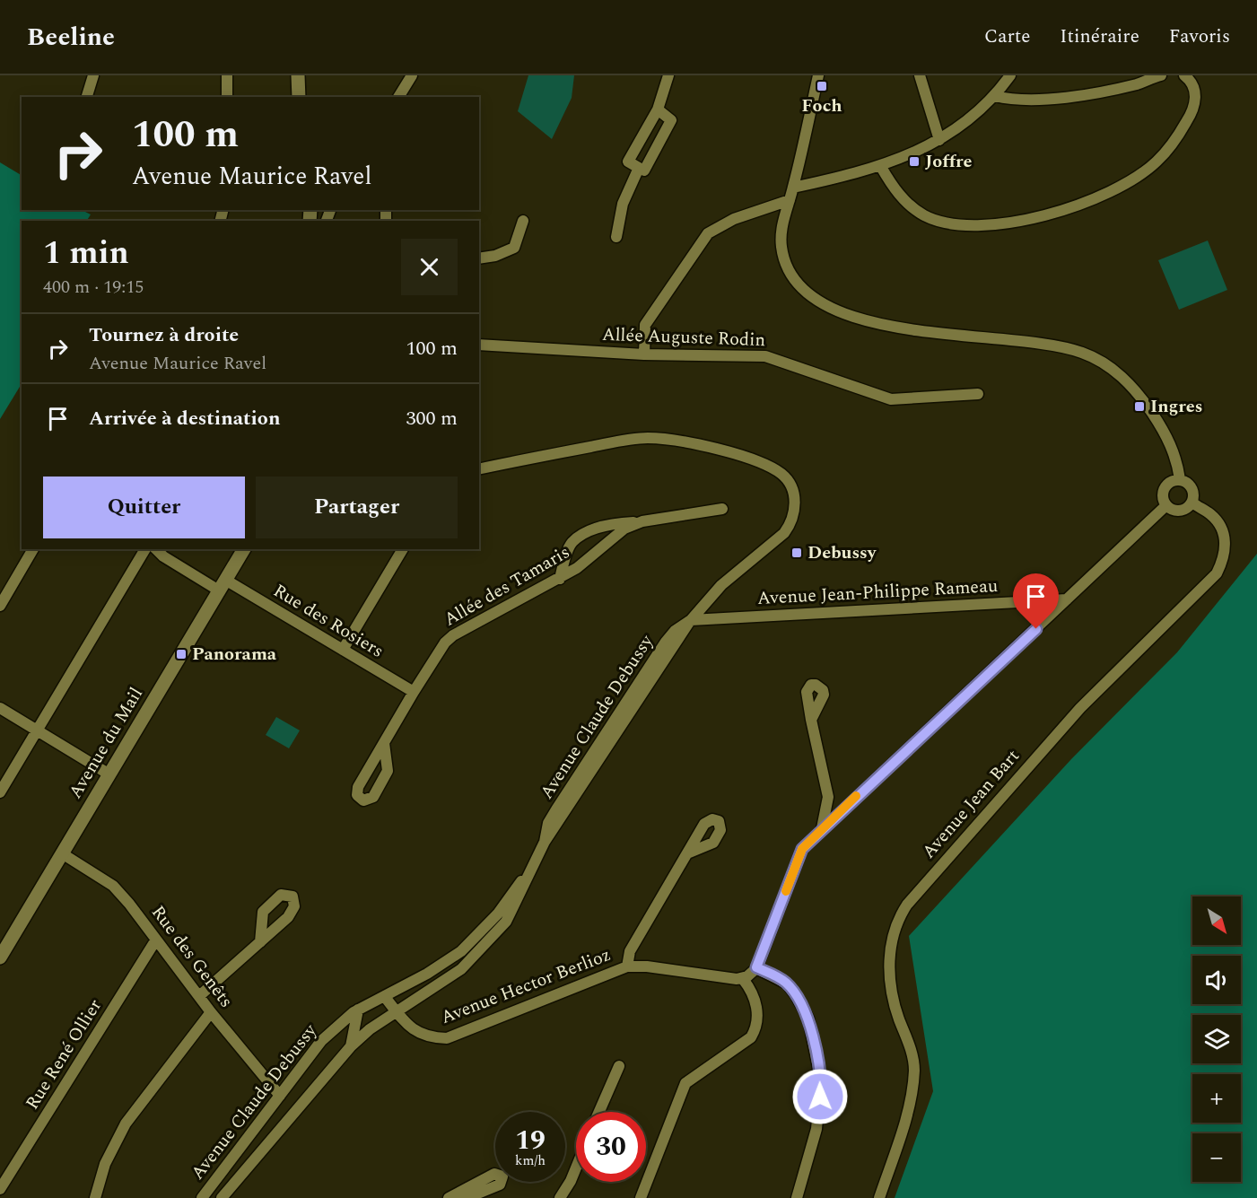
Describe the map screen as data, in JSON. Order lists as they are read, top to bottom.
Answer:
{
  "streets": {
    "main road": ["Avenue du Mail"],
    "street": [
      "Allée Auguste Rodin",
      "Allée des Tamaris",
      "Avenue Jean-Philippe Rameau",
      "Rue des Rosiers",
      "Avenue Claude Debussy",
      "Avenue Jean Bart",
      "Rue des Genêts",
      "Avenue Hector Berlioz",
      "Rue René Ollier"
    ]
  },
  "crossings": [
    ["Allée des Tamaris", "Rue des Rosiers"],
    ["Avenue Jean-Philippe Rameau", "Avenue Claude Debussy"],
    ["Rue des Rosiers", "Avenue du Mail"],
    ["Avenue Claude Debussy", "Rue des Genêts"],
    ["Avenue Claude Debussy", "Avenue Hector Berlioz"],
    ["Avenue du Mail", "Rue des Genêts"],
    ["Rue des Genêts", "Rue René Ollier"]
  ],
  "places": {
    "transit": [
      "Foch",
      "Joffre",
      "Ingres",
      "Debussy",
      "Panorama"
    ]
  },
  "north": "bottom right",
  "page": {
    "header": "Beeline",
    "nav": ["Carte", "Itinéraire", "Favoris"],
    "turn": ["100 m", "Avenue Maurice Ravel"],
    "heading": ["1 min", "400 m · 19:15"],
    "list": [
      {
        "name": "Tournez à droite",
        "note": "Avenue Maurice Ravel",
        "value": "100 m"
      },
      {
        "name": "Arrivée à destination",
        "value": "300 m"
      }
    ],
    "buttons": ["Quitter", "Partager"],
    "map_buttons": ["+", "−"],
    "speed": "19 km/h",
    "limit": "30"
  }
}
